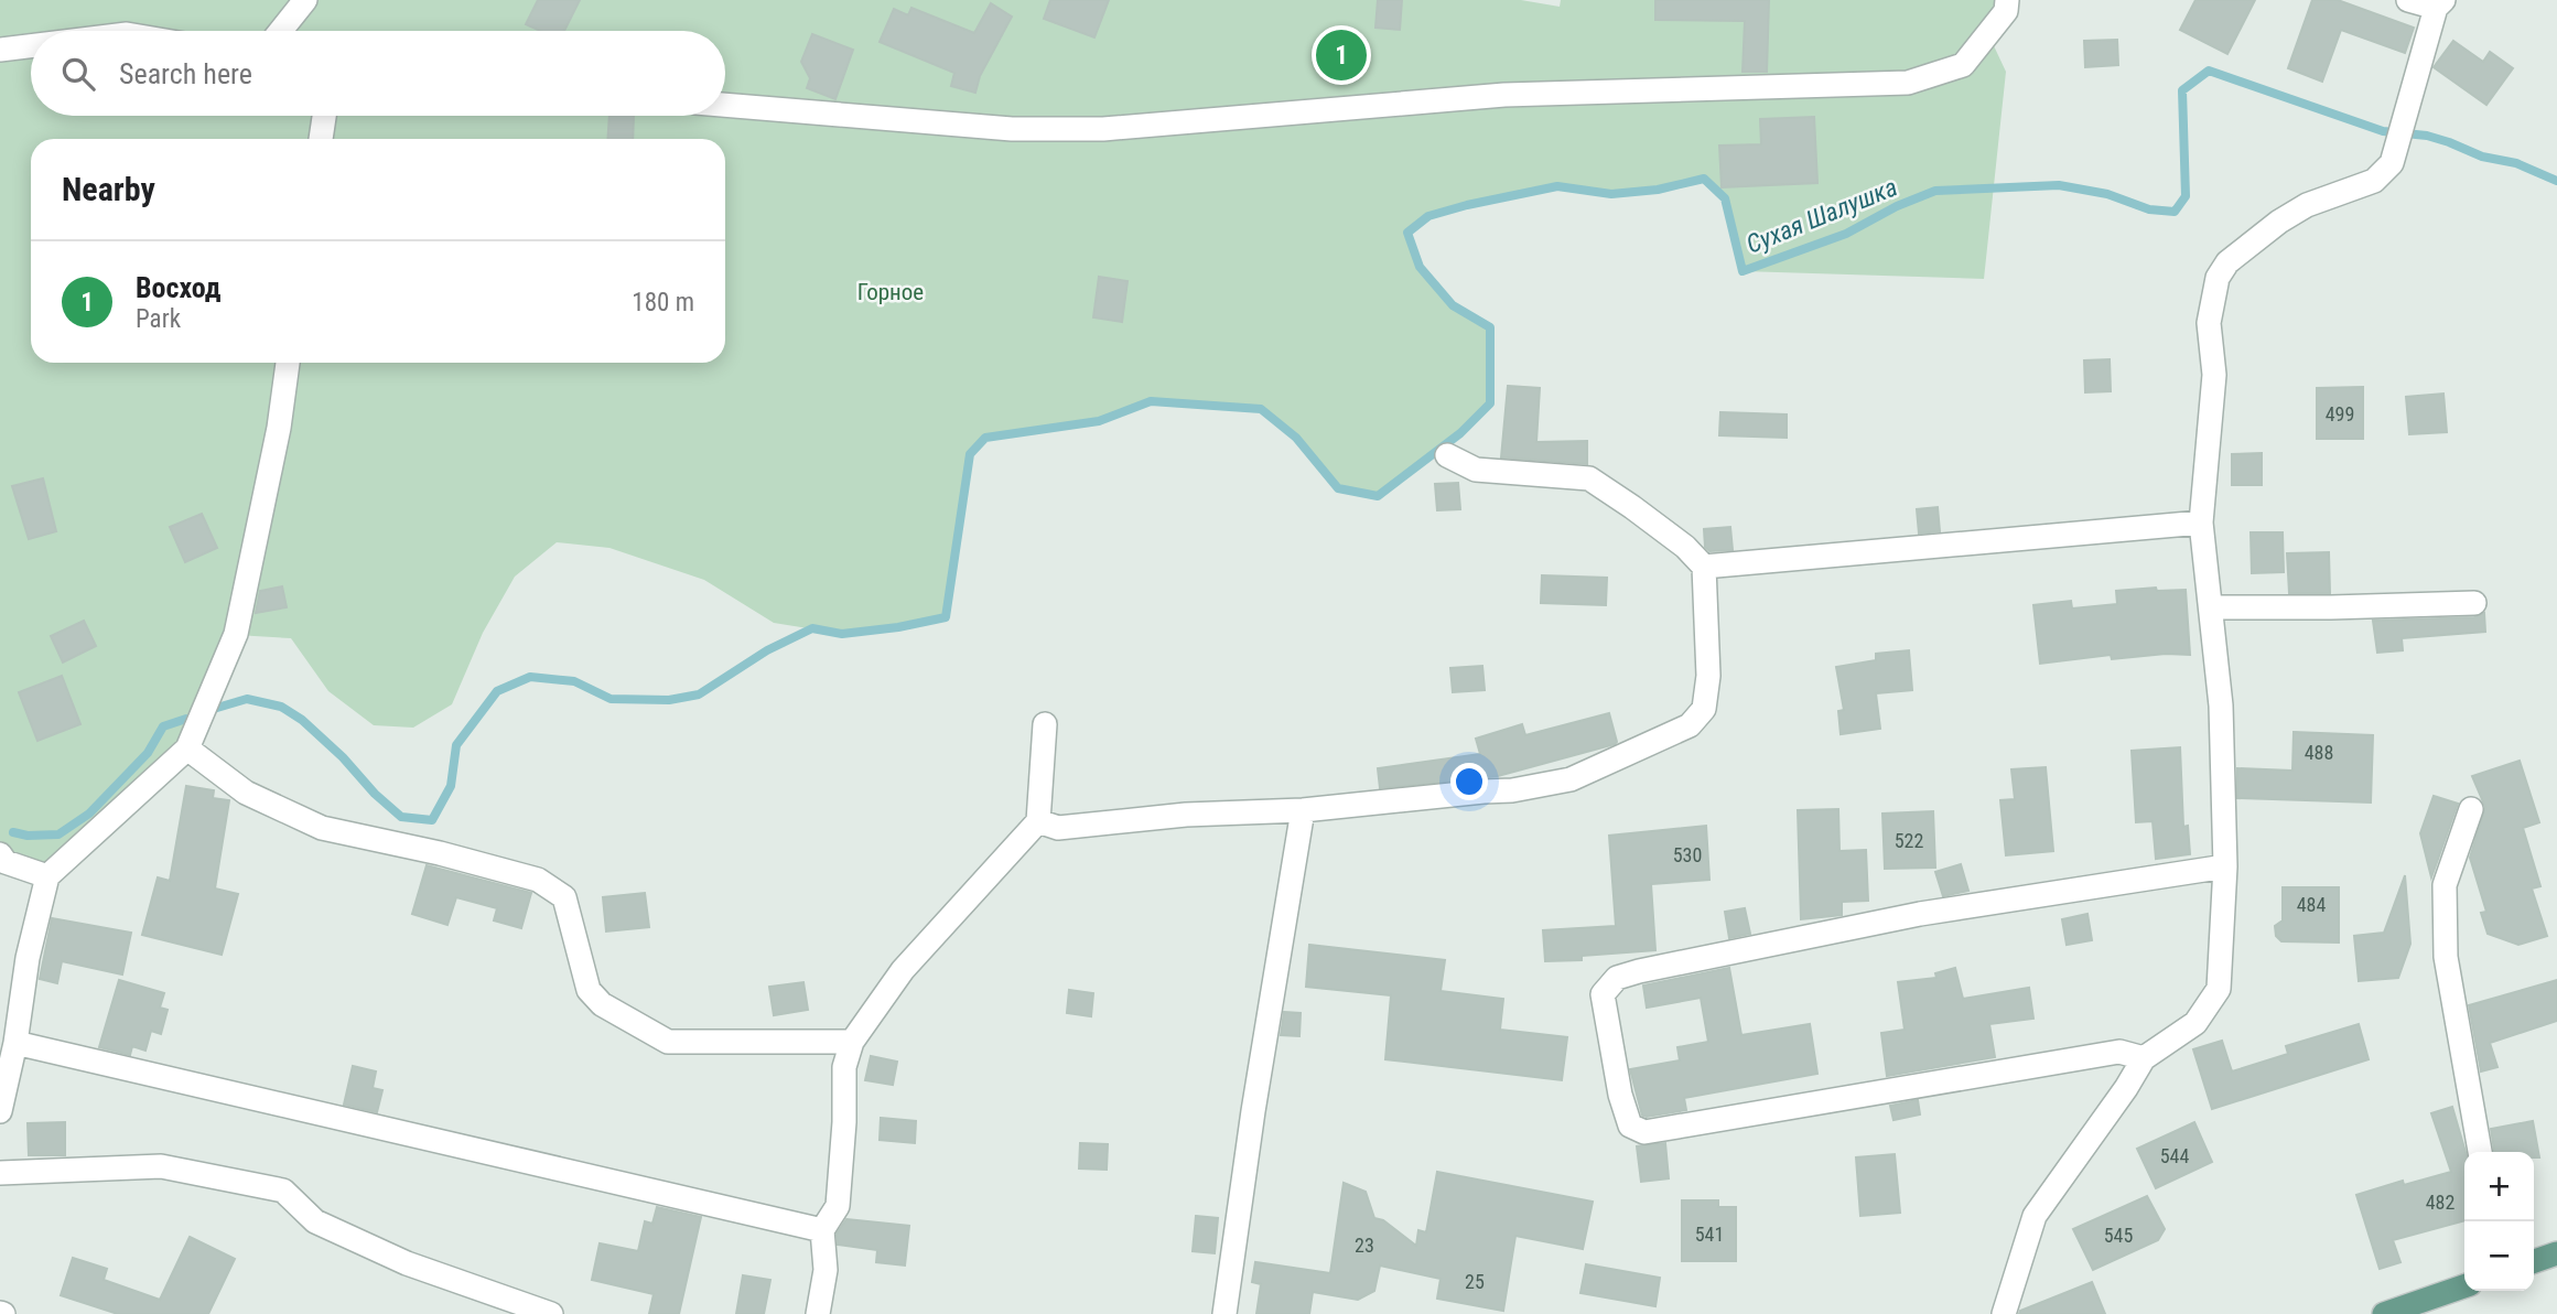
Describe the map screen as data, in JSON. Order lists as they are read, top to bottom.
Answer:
{
  "water": ["Сухая Шалушка"],
  "parks": ["Горное"],
  "house_numbers": [
    "499",
    "488",
    "522",
    "530",
    "484",
    "544",
    "482",
    "541",
    "545",
    "23",
    "25"
  ],
  "page": {
    "pins": "1",
    "search": "Search here",
    "heading": "Nearby",
    "list": [
      {
        "mark": "1",
        "name": "Восход",
        "note": "Park",
        "value": "180 m"
      }
    ],
    "map_buttons": ["+", "−"]
  }
}
